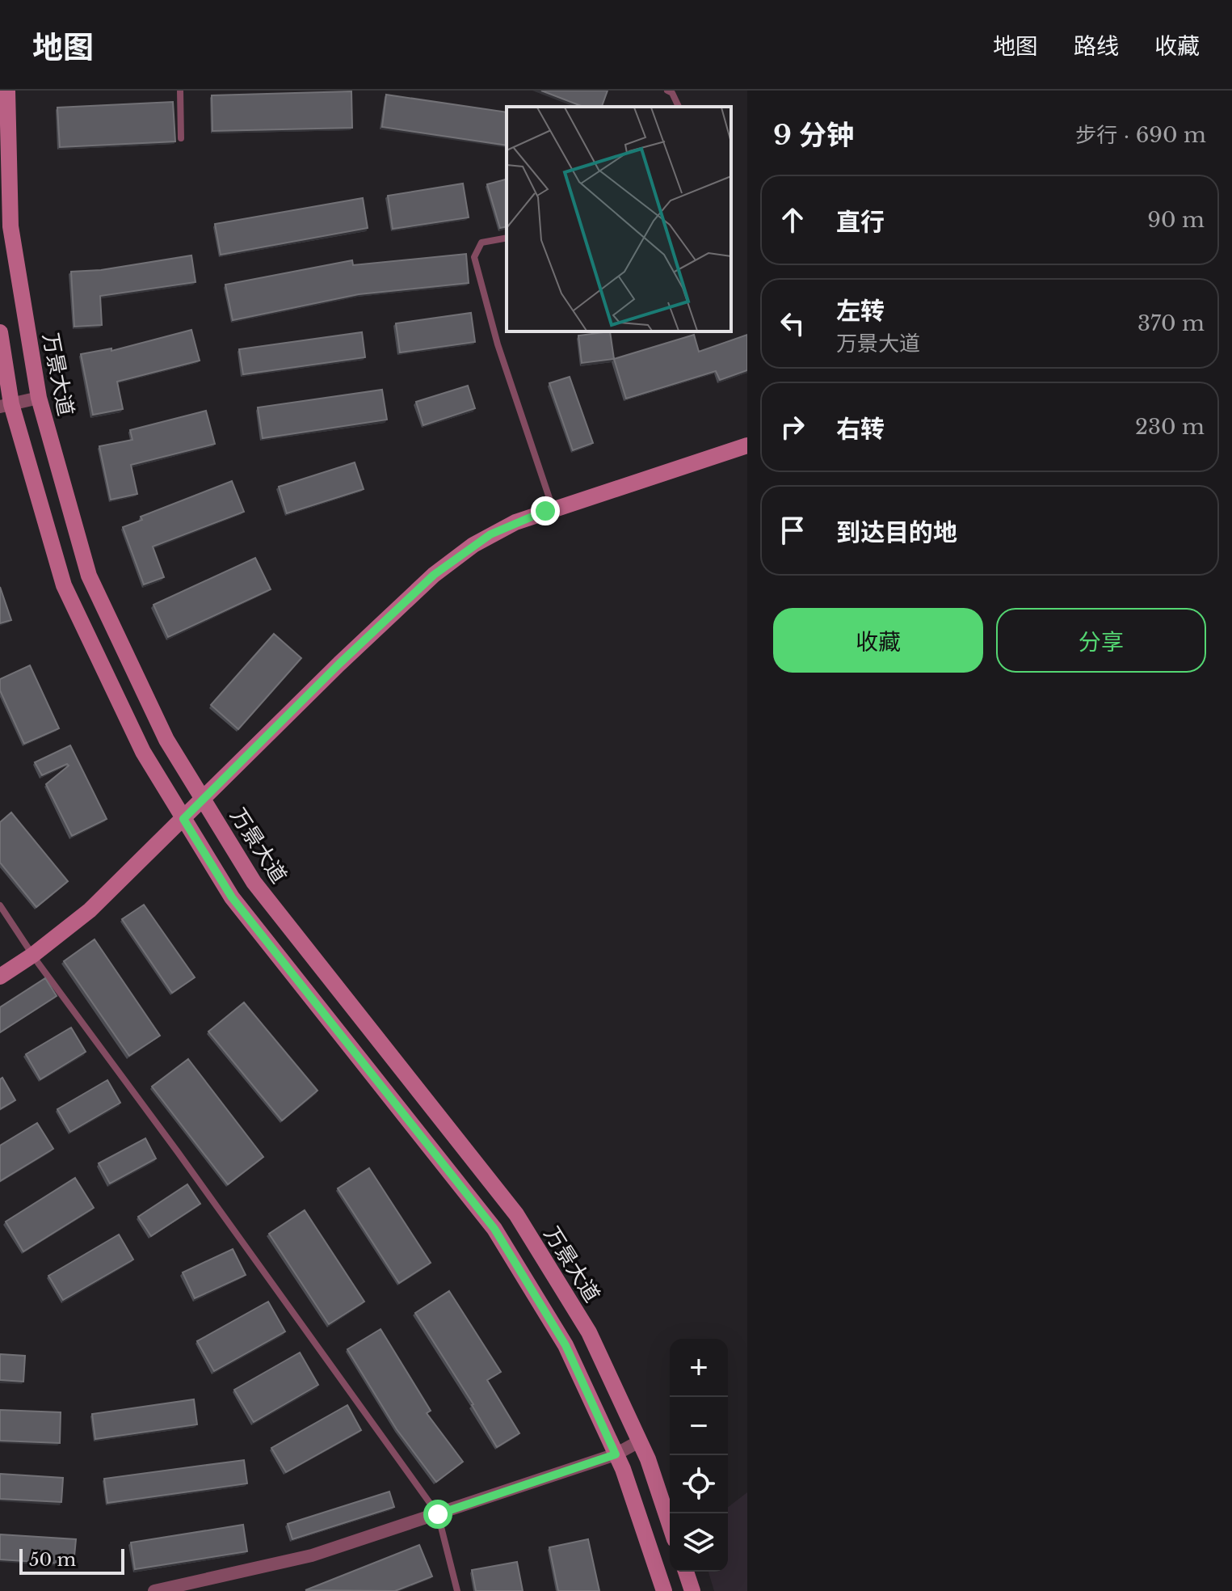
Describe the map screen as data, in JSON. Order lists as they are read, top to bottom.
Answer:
{
  "streets": {
    "main road": ["万景大道"]
  },
  "scale_bar": "50 m",
  "page": {
    "header": "地图",
    "nav": ["地图", "路线", "收藏"],
    "heading": ["9 分钟", "步行 · 690 m"],
    "list": [
      ["直行", "90 m"],
      ["左转", "万景大道", "370 m"],
      ["右转", "230 m"],
      "到达目的地"
    ],
    "buttons": ["收藏", "分享"],
    "map_buttons": ["+", "−"],
    "scale": "50 m"
  }
}
